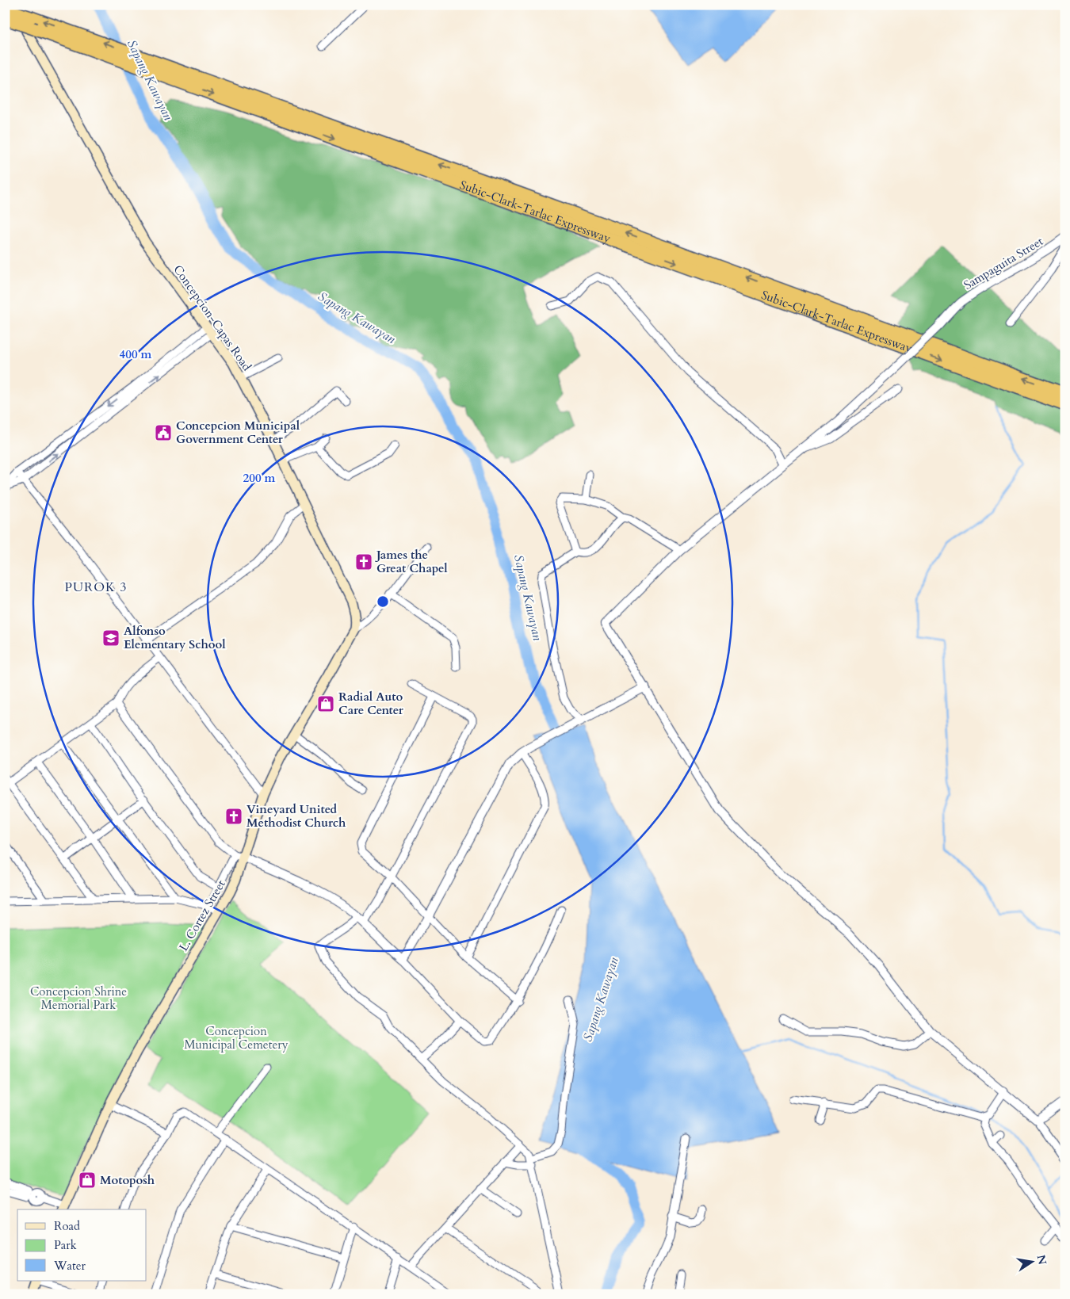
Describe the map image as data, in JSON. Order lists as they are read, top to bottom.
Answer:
{
  "streets": {
    "highway": ["Subic-Clark-Tarlac Expressway"],
    "main road": ["Concepcion-Capas Road", "L. Cortez Street"],
    "street": ["Sampaguita Street"]
  },
  "crossings": [
    ["Subic-Clark-Tarlac Expressway", "Concepcion-Capas Road"],
    ["Concepcion-Capas Road", "L. Cortez Street"]
  ],
  "districts": ["PUROK 3"],
  "water": ["Sapang Kawayan"],
  "parks": ["Concepcion Shrine Memorial Park", "Concepcion Municipal Cemetery"],
  "places": {
    "public building": ["Concepcion Municipal Government Center"],
    "church": ["James the Great Chapel", "Vineyard United Methodist Church"],
    "school or university": ["Alfonso Elementary School"],
    "shop": ["Radial Auto Care Center", "Motoposh"]
  },
  "legend": ["Road", "Park", "Water"],
  "north": "right",
  "rings": ["400 m", "200 m"]
}
